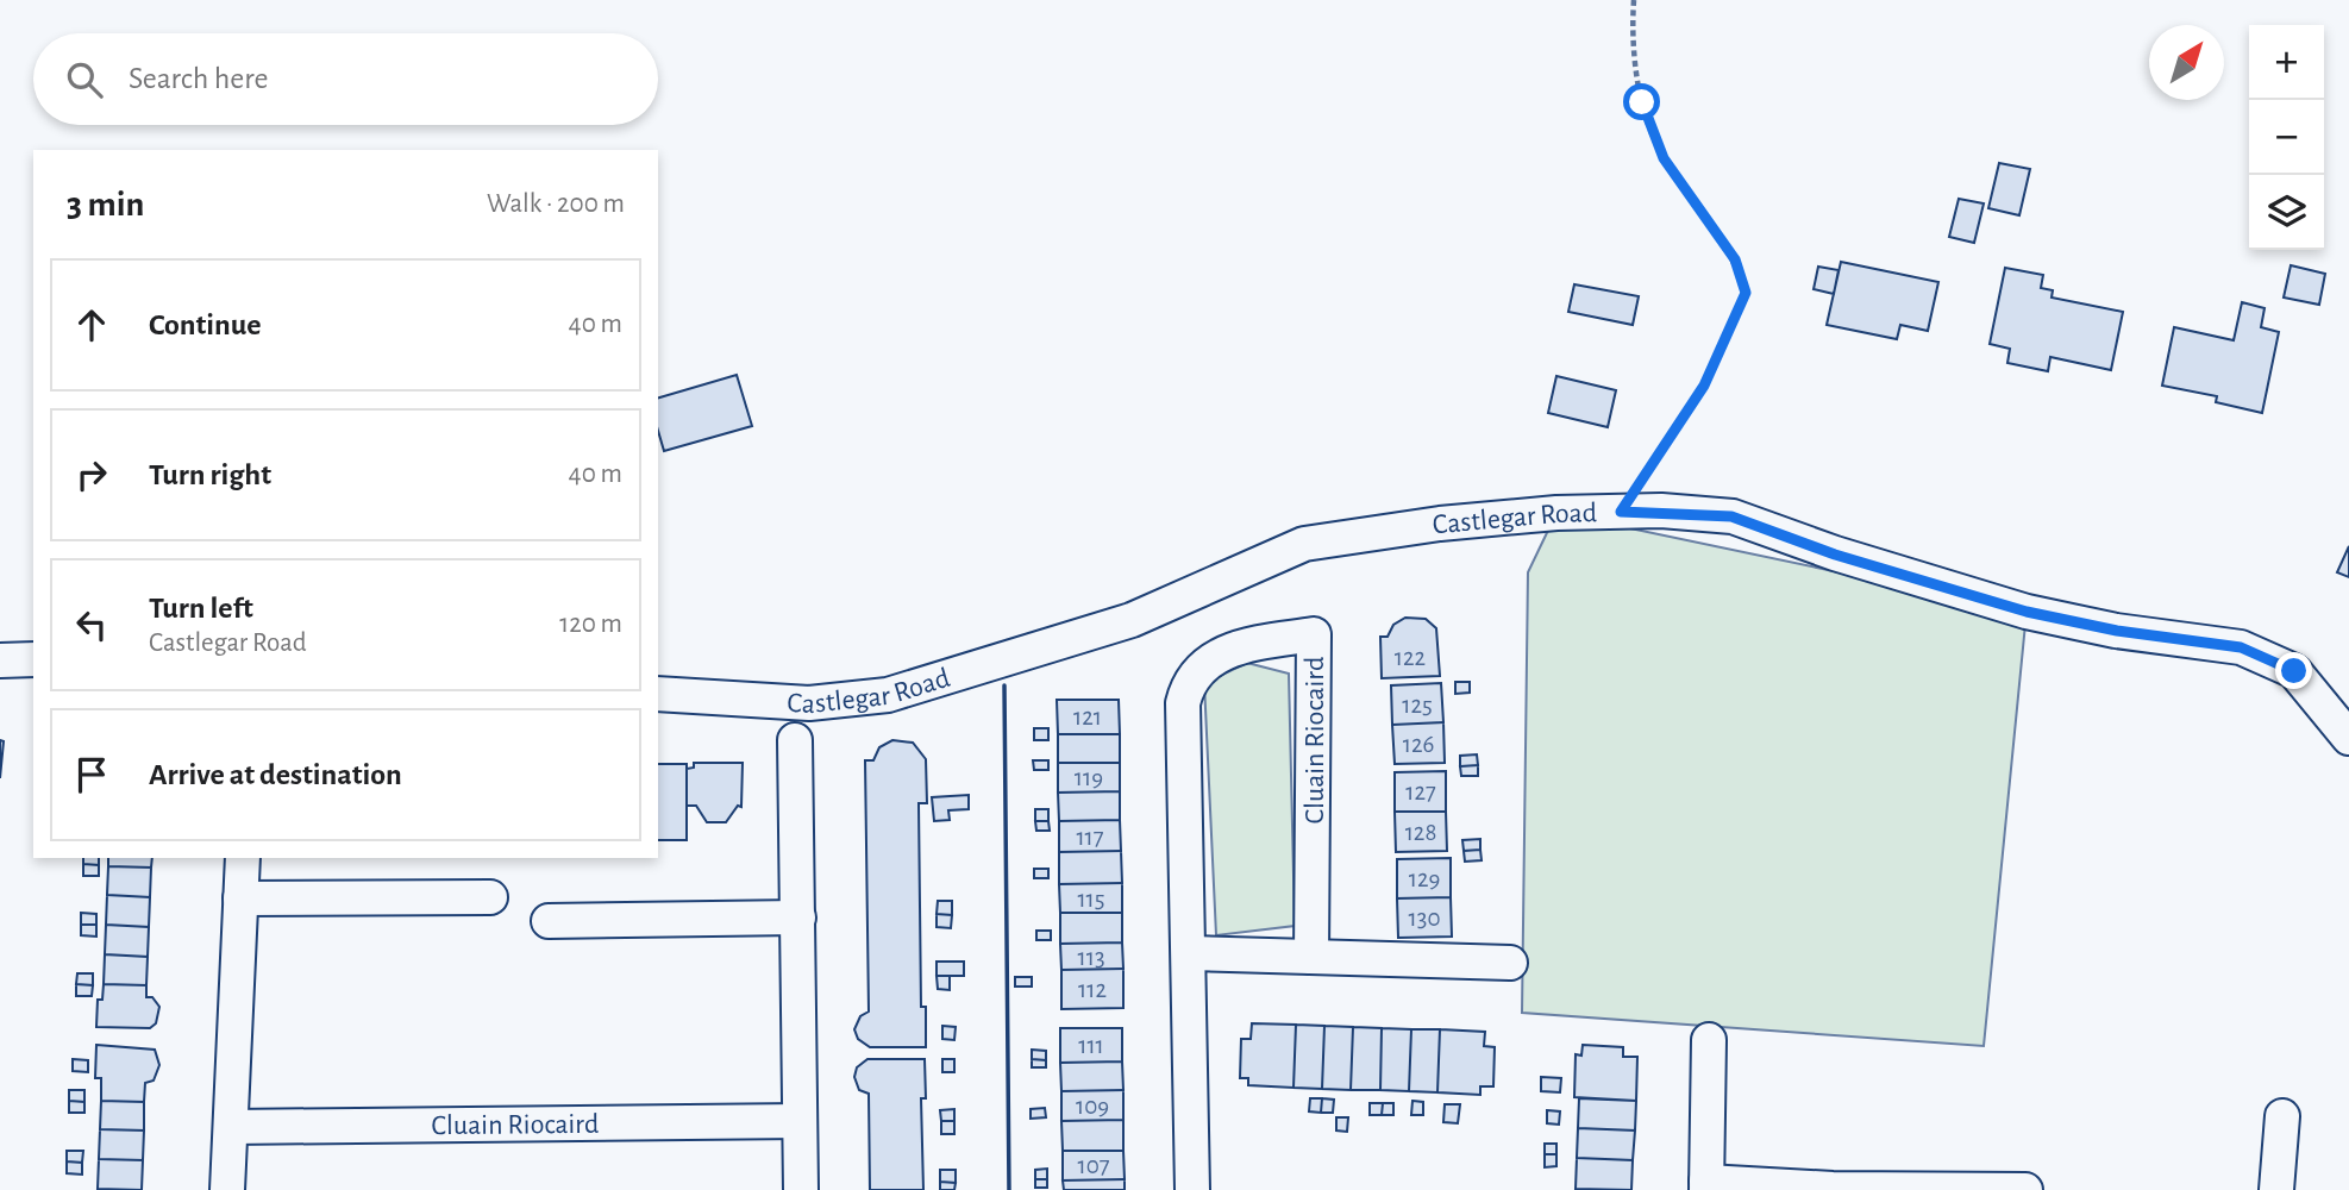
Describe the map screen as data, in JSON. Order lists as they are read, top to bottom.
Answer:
{
  "streets": {
    "street": ["Castlegar Road", "Cluain Riocaird"]
  },
  "house_numbers": [
    "122",
    "125",
    "121",
    "126",
    "119",
    "127",
    "128",
    "117",
    "129",
    "115",
    "130",
    "113",
    "112",
    "111",
    "109",
    "107"
  ],
  "north": "top right",
  "page": {
    "map_buttons": ["+", "−"],
    "search": "Search here",
    "heading": ["3 min", "Walk · 200 m"],
    "list": [
      ["Continue", "40 m"],
      ["Turn right", "40 m"],
      ["Turn left", "Castlegar Road", "120 m"],
      "Arrive at destination"
    ]
  }
}
